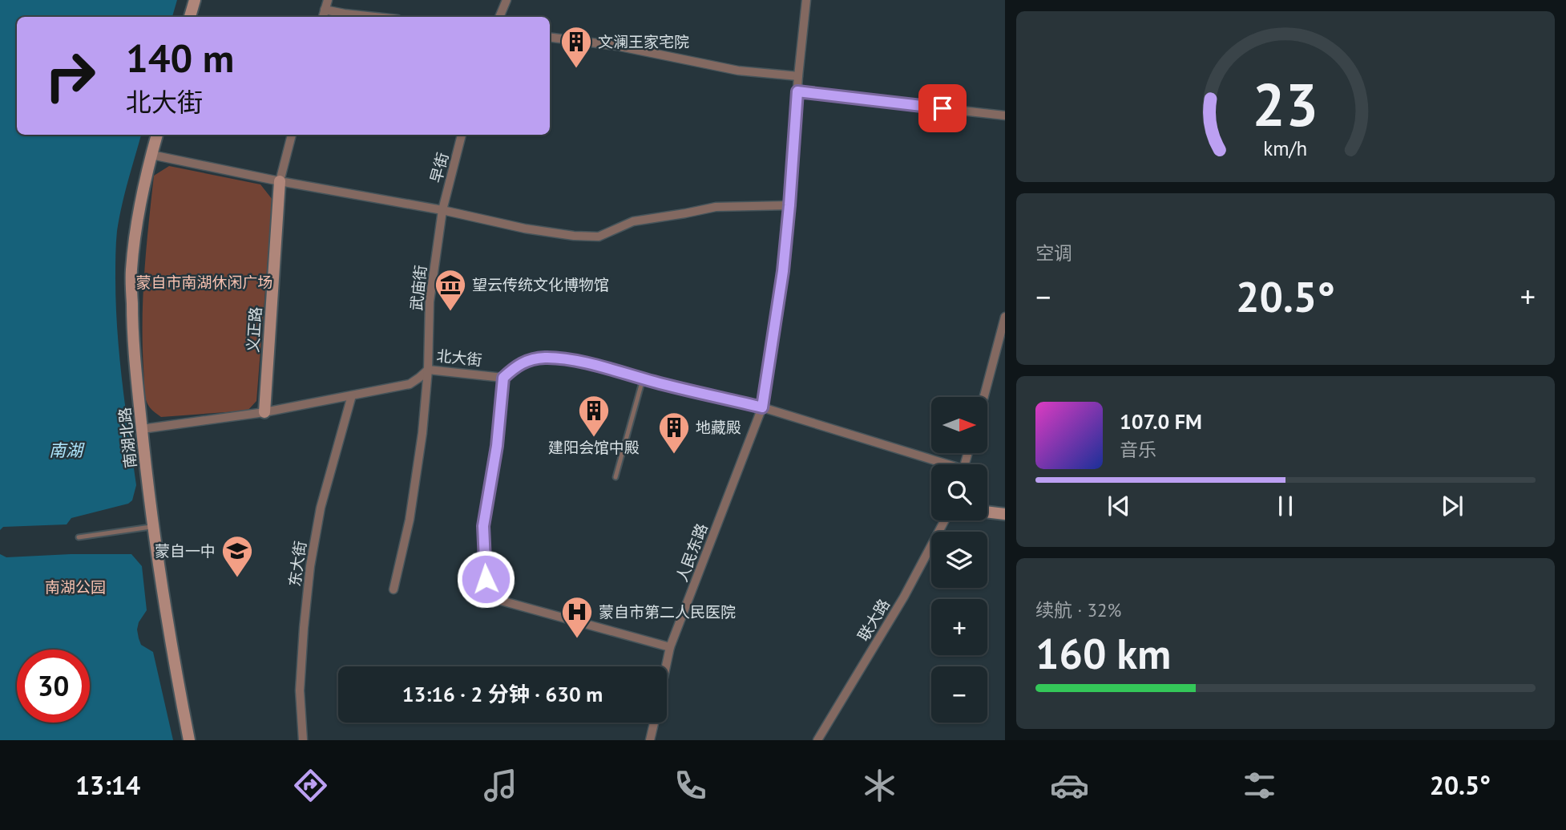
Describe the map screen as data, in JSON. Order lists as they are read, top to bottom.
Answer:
{
  "streets": {
    "main road": ["义正路", "南湖北路"],
    "street": [
      "早街",
      "武庙街",
      "北大街",
      "人民东路",
      "东大街",
      "联大路"
    ]
  },
  "crossings": [
    ["早街", "武庙街"],
    ["武庙街", "北大街"],
    ["义正路", "北大街"],
    ["北大街", "南湖北路"],
    ["北大街", "东大街"]
  ],
  "water": ["南湖"],
  "parks": ["蒙自市南湖休闲广场", "南湖公园"],
  "places": {
    "building": ["文澜王家宅院", "建阳会馆中殿", "地藏殿"],
    "museum": ["望云传统文化博物馆"],
    "school or university": ["蒙自一中"],
    "hospital": ["蒙自市第二人民医院"]
  },
  "north": "right",
  "page": {
    "turn": ["140 m", "北大街"],
    "tile": [
      "空调",
      ["续航 · 32%", "160 km"]
    ],
    "heat": ["−", "20.5°", "+"],
    "map_buttons": ["+", "−"],
    "song": ["107.0 FM", "音乐"],
    "limit": "30",
    "trip": "13:16 · 2 分钟 · 630 m",
    "tabs": ["13:14", "20.5°"],
    "gauge": ["23", "km/h"]
  }
}
